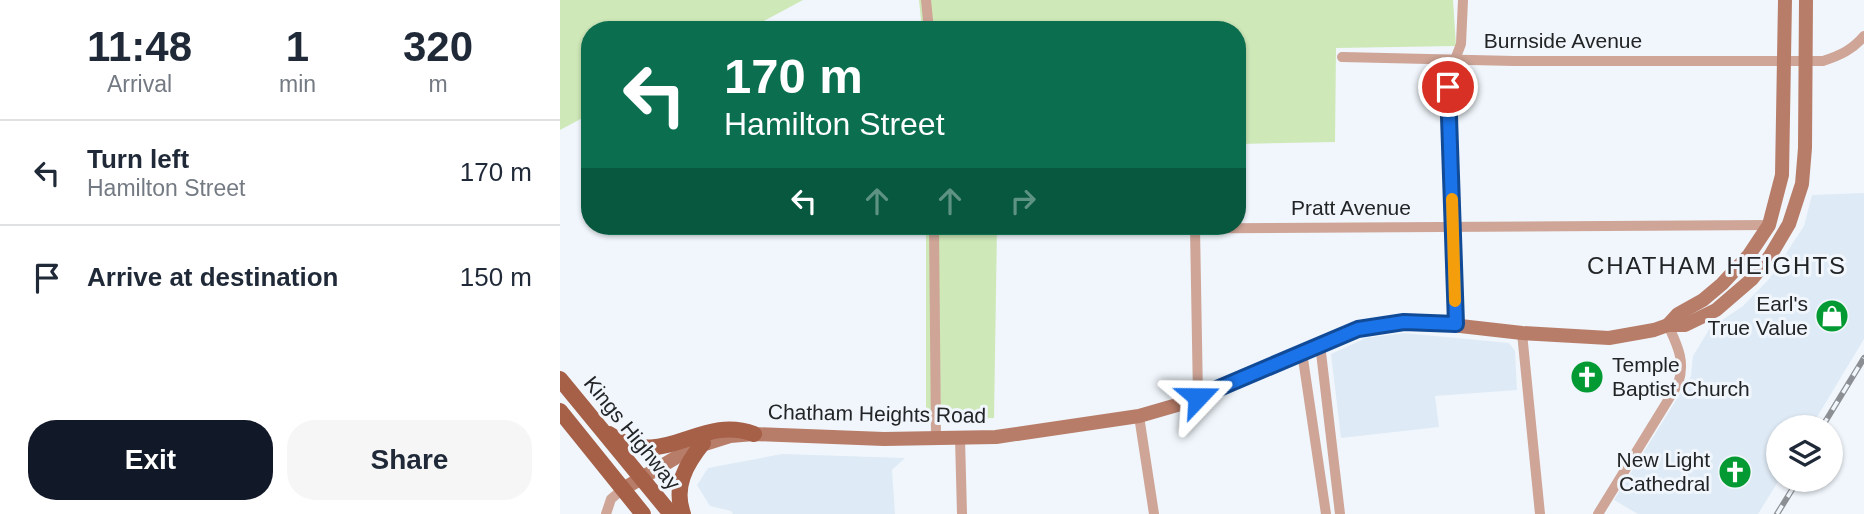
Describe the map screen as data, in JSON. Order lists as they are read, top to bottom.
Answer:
{
  "streets": {
    "main road": ["Chatham Heights Road", "Kings Highway"],
    "street": ["Burnside Avenue", "Pratt Avenue"]
  },
  "crossings": [
    ["Burnside Avenue", "Chatham Heights Road"],
    ["Pratt Avenue", "Chatham Heights Road"],
    ["Chatham Heights Road", "Kings Highway"]
  ],
  "districts": ["CHATHAM HEIGHTS"],
  "places": {
    "shop": ["Earl's True Value"],
    "church": ["Temple Baptist Church", "New Light Cathedral"]
  },
  "page": {
    "eta": [
      "11:48",
      "Arrival",
      "1",
      "min",
      "320",
      "m"
    ],
    "turn": ["170 m", "Hamilton Street"],
    "list": [
      {
        "name": "Turn left",
        "note": "Hamilton Street",
        "value": "170 m"
      },
      {
        "name": "Arrive at destination",
        "value": "150 m"
      }
    ],
    "buttons": ["Exit", "Share"]
  }
}
